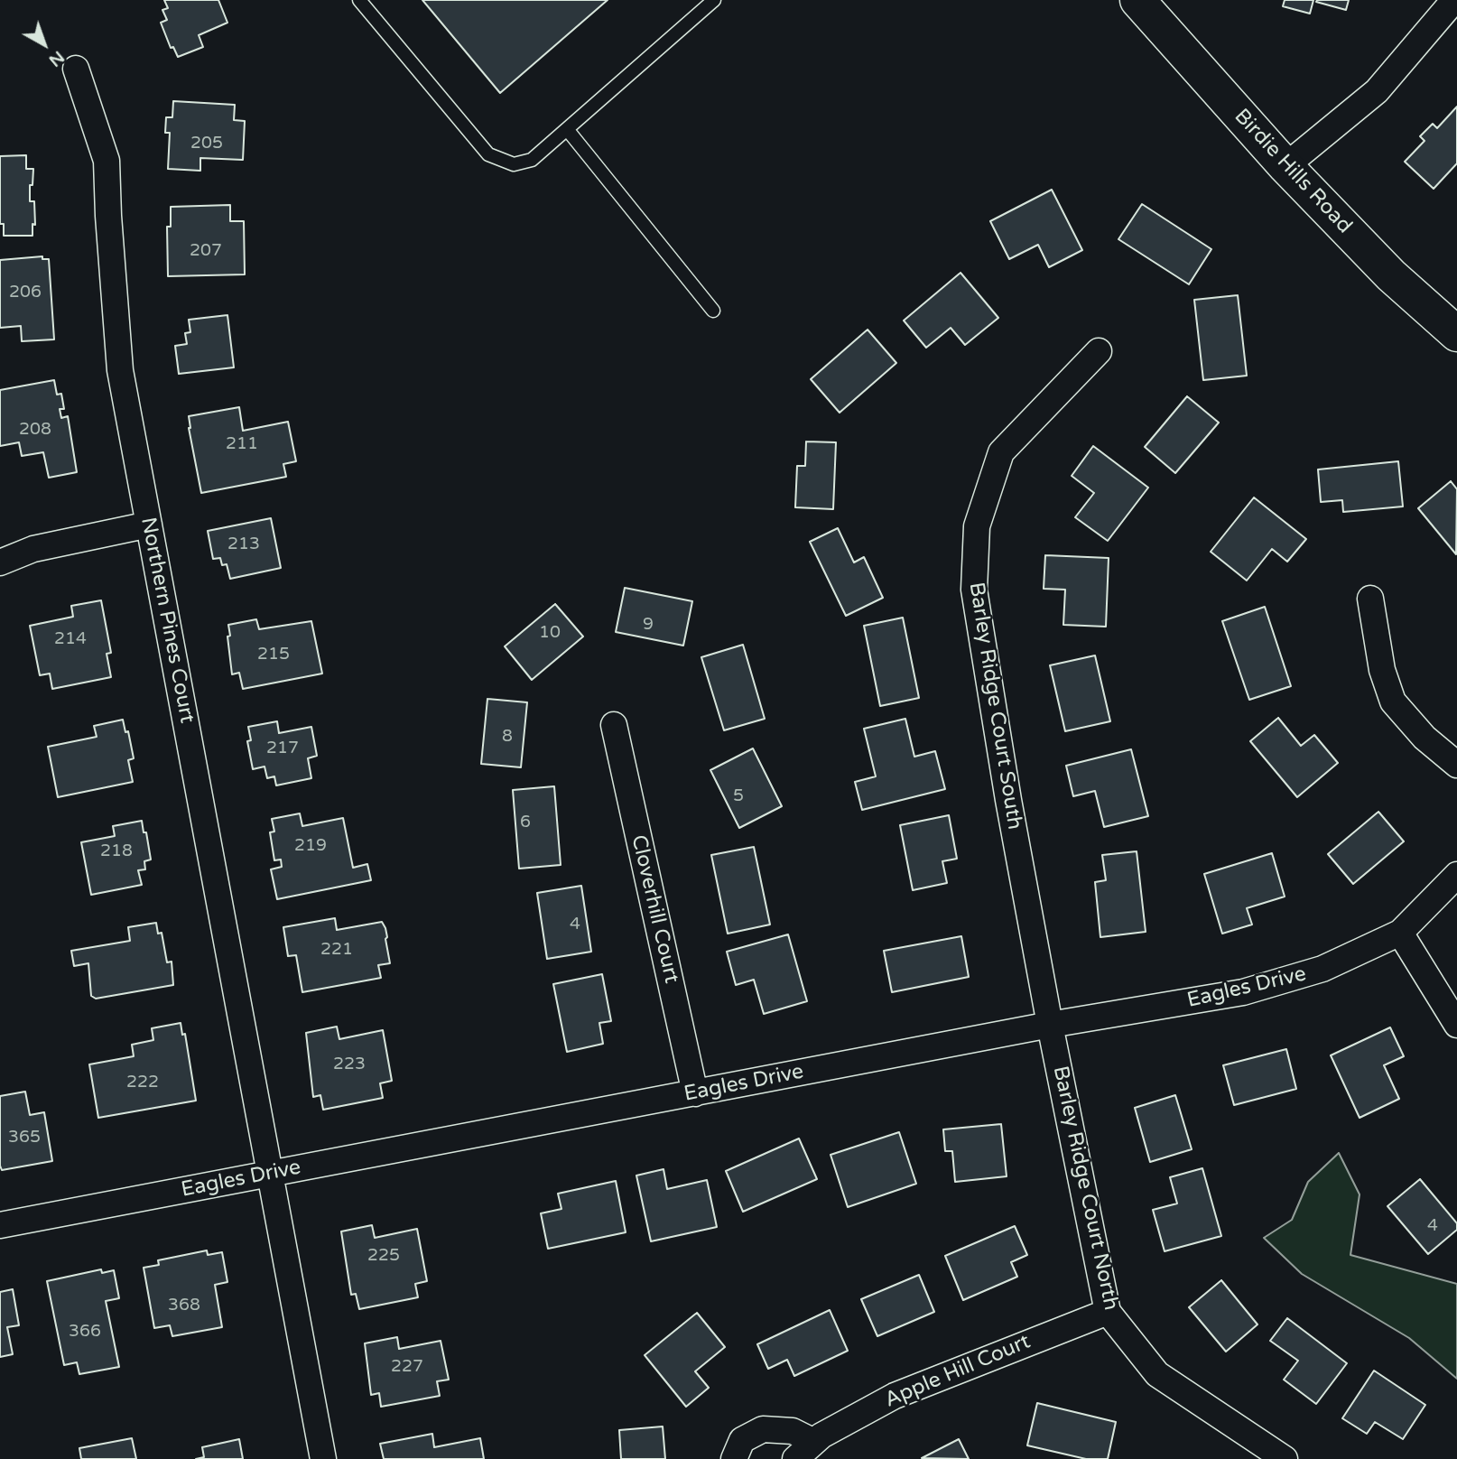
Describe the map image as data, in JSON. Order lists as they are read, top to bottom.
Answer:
{
  "streets": {
    "main road": ["Birdie Hills Road"],
    "street": [
      "Northern Pines Court",
      "Barley Ridge Court South",
      "Cloverhill Court",
      "Eagles Drive",
      "Barley Ridge Court North",
      "Apple Hill Court"
    ]
  },
  "crossings": [
    ["Northern Pines Court", "Eagles Drive"],
    ["Barley Ridge Court South", "Eagles Drive"],
    ["Barley Ridge Court South", "Barley Ridge Court North"],
    ["Cloverhill Court", "Eagles Drive"],
    ["Eagles Drive", "Barley Ridge Court North"],
    ["Barley Ridge Court North", "Apple Hill Court"]
  ],
  "house_numbers": [
    "205",
    "207",
    "206",
    "208",
    "211",
    "213",
    "9",
    "10",
    "214",
    "215",
    "8",
    "217",
    "5",
    "6",
    "219",
    "218",
    "4",
    "221",
    "223",
    "222",
    "365",
    "4",
    "225",
    "368",
    "366",
    "227"
  ],
  "north": "bottom right"
}
